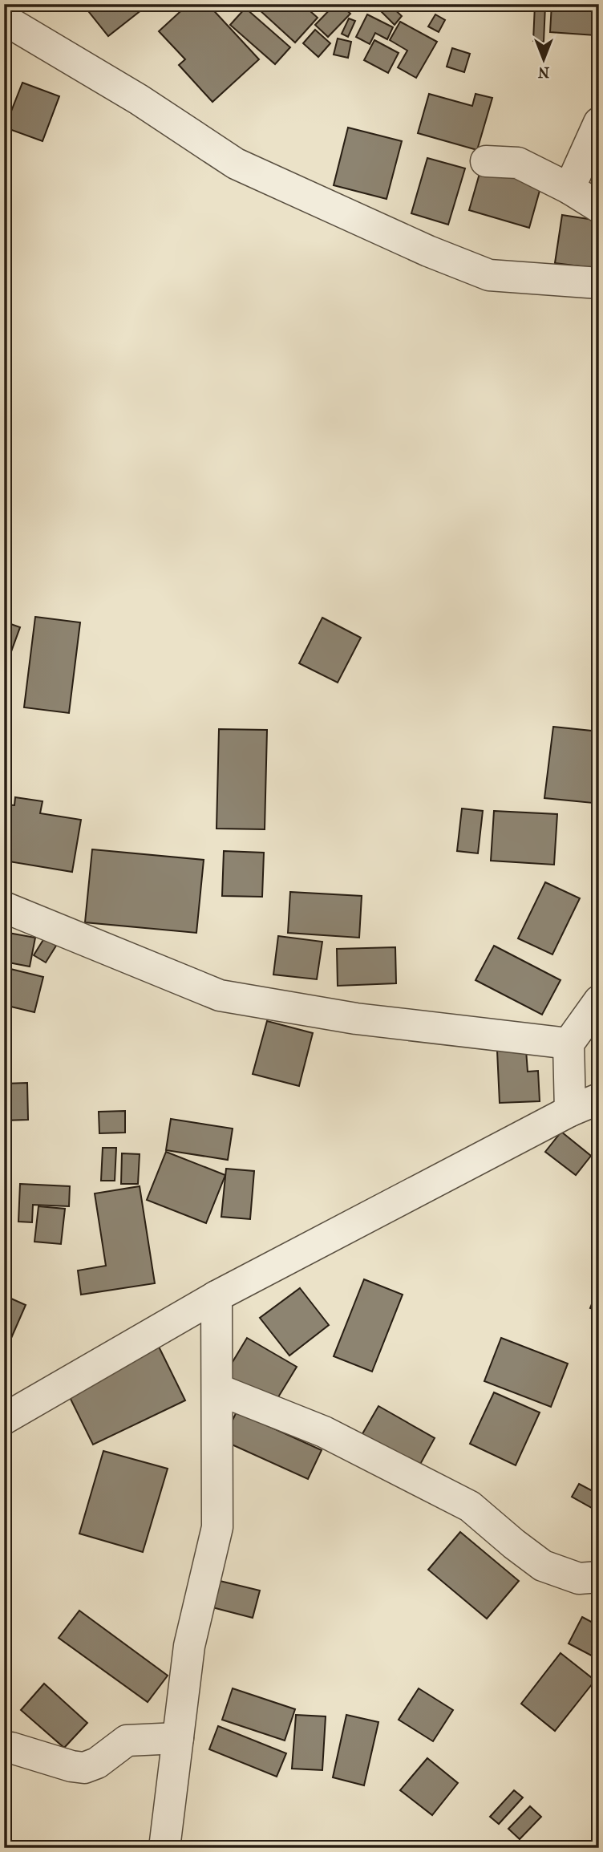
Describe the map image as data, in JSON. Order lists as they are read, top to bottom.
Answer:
{
  "north": "bottom"
}
